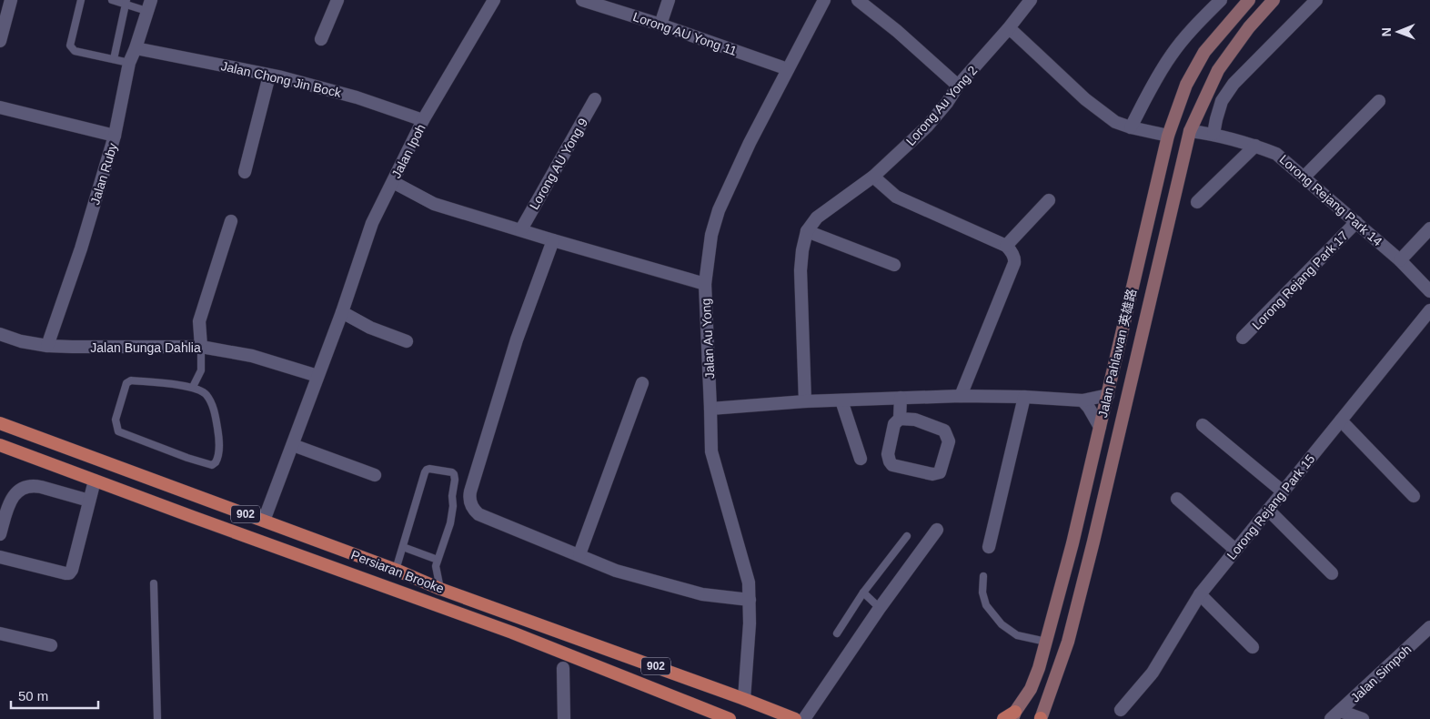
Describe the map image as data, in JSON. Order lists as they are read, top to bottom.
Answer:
{
  "streets": {
    "main road": ["Jalan Pahlawan 英雄路", "902", "Persiaran Brooke"],
    "street": [
      "Lorong AU Yong 11",
      "Jalan Chong Jin Bock",
      "Lorong Au Yong 2",
      "Jalan Ipoh",
      "Lorong AU Yong 9",
      "Jalan Ruby",
      "Lorong Rejang Park 14",
      "Lorong Rejang Park 17",
      "Jalan Au Yong",
      "Jalan Bunga Dahlia",
      "Lorong Rejang Park 15",
      "Jalan Simpoh"
    ]
  },
  "crossings": [
    ["Lorong AU Yong 11", "Jalan Au Yong"],
    ["Jalan Chong Jin Bock", "Jalan Ipoh"],
    ["Jalan Chong Jin Bock", "Jalan Ruby"],
    ["Jalan Ipoh", "Jalan Bunga Dahlia"],
    ["Jalan Ipoh", "Persiaran Brooke"],
    ["Jalan Ruby", "Jalan Bunga Dahlia"],
    ["Lorong Rejang Park 14", "Lorong Rejang Park 17"],
    ["Lorong Rejang Park 14", "Jalan Pahlawan 英雄路"],
    ["Jalan Au Yong", "Persiaran Brooke"]
  ],
  "scale_bar": "50 m",
  "north": "left"
}
